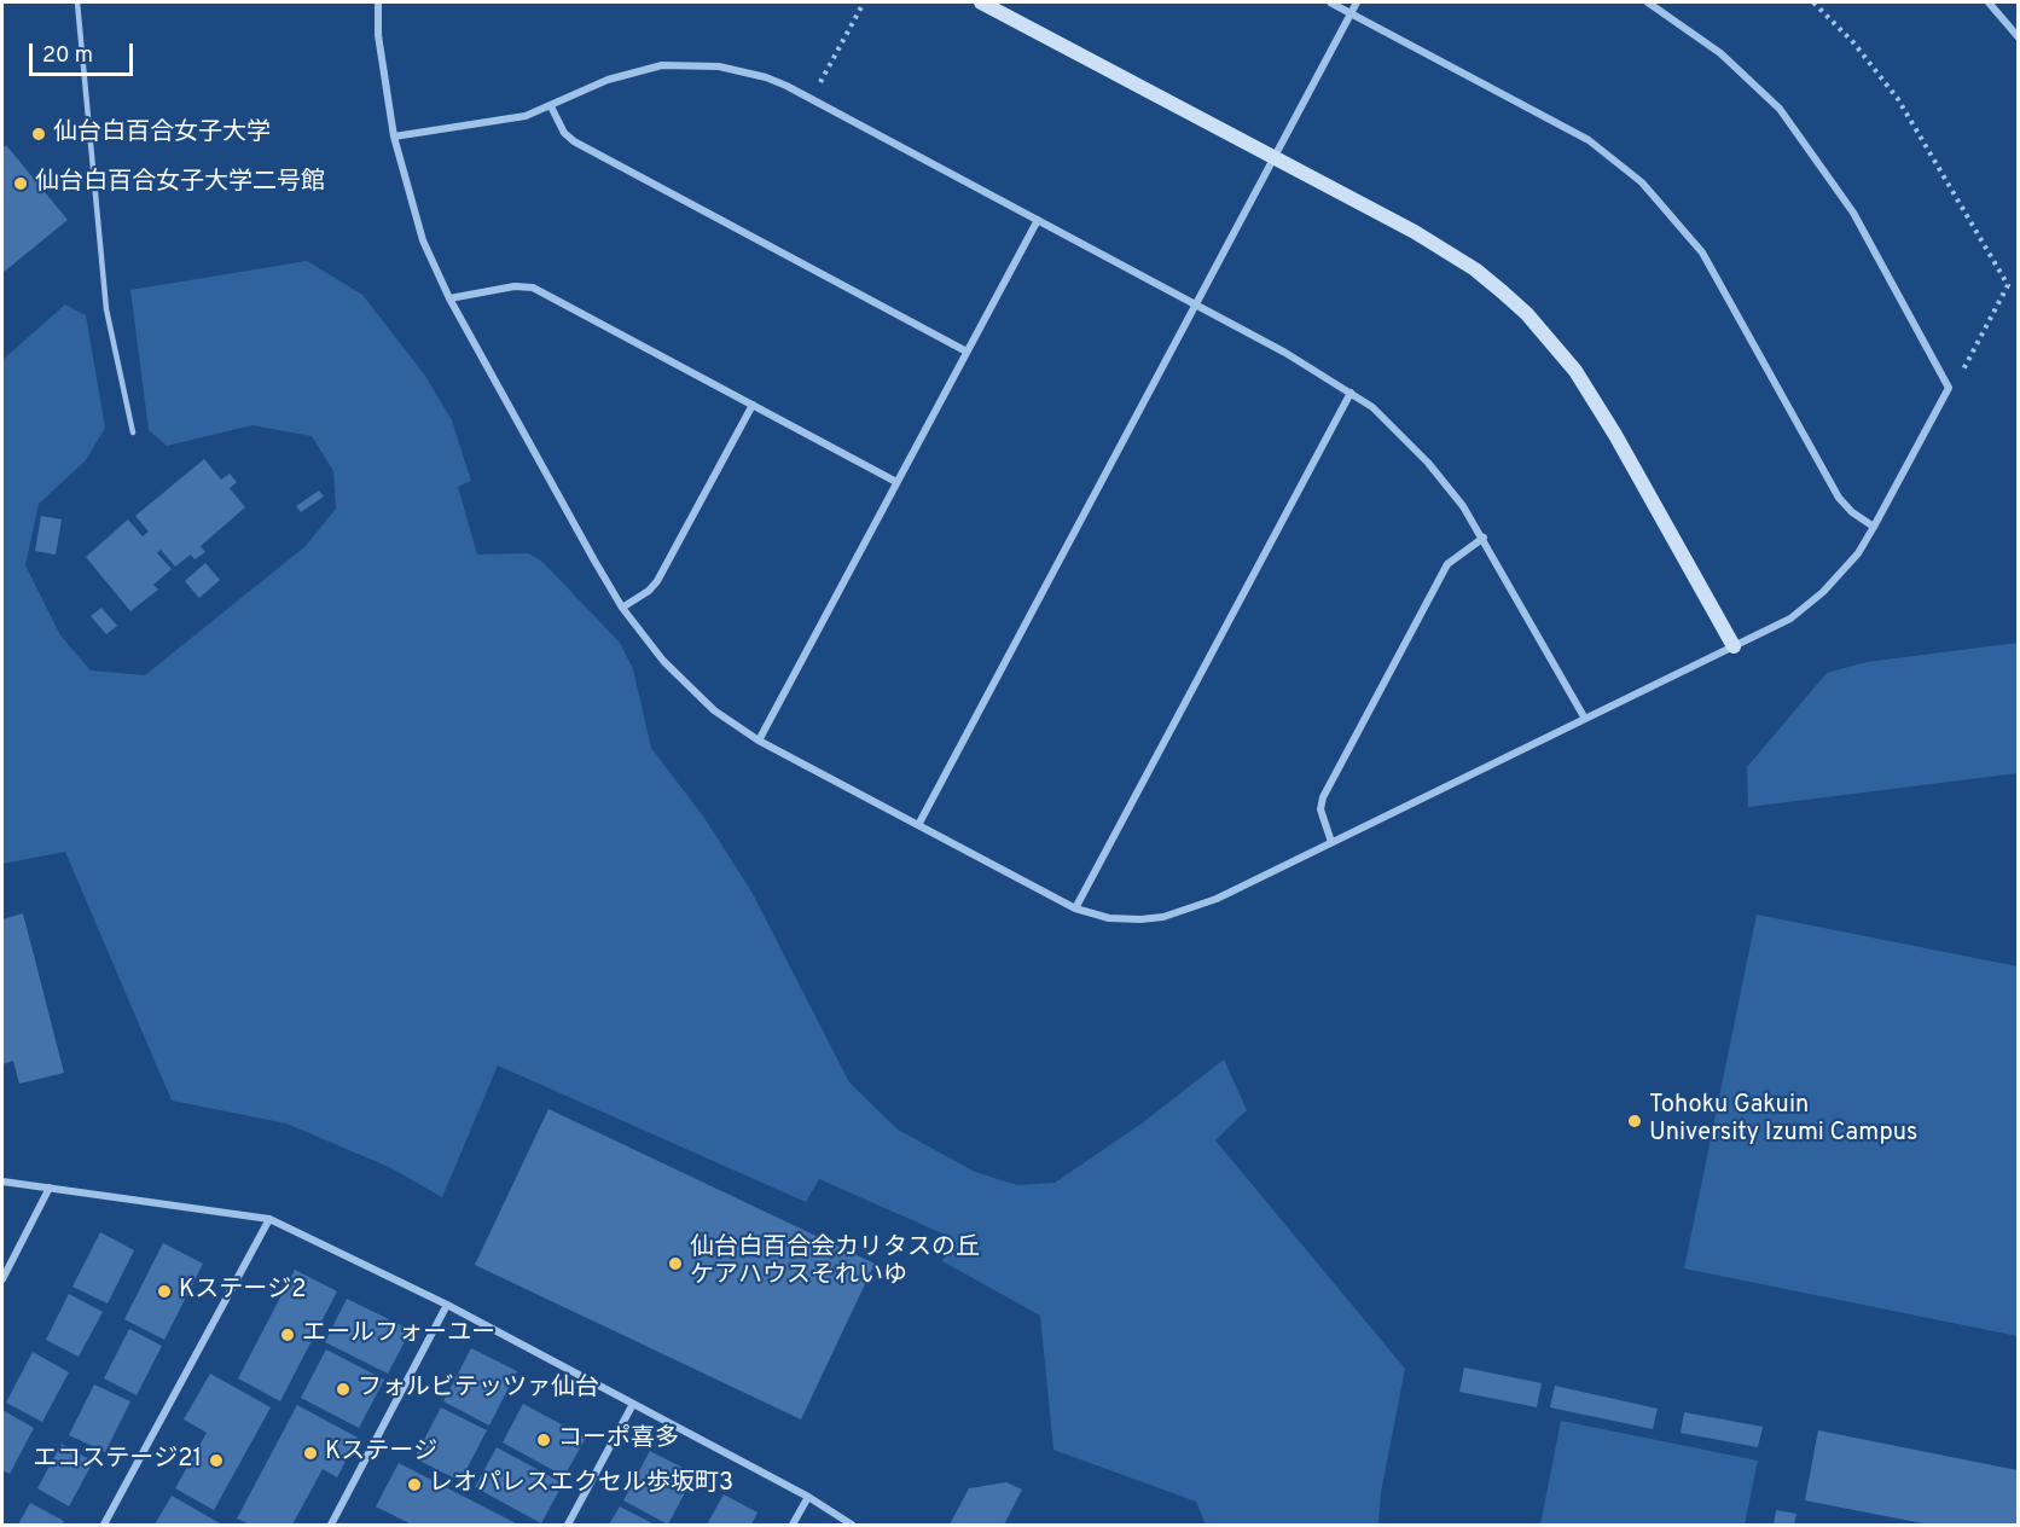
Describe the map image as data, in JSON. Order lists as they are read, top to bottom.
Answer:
{
  "places": [
    "仙台白百合女子大学",
    "仙台白百合女子大学二号館",
    "Tohoku Gakuin University Izumi Campus",
    "仙台白百合会カリタスの丘 ケアハウスそれいゆ",
    "Kステージ2",
    "エールフォーユー",
    "フォルビテッツァ仙台",
    "コーポ喜多",
    "Kステージ",
    "エコステージ21",
    "レオパレスエクセル歩坂町3"
  ],
  "scale_bar": "20 m"
}
